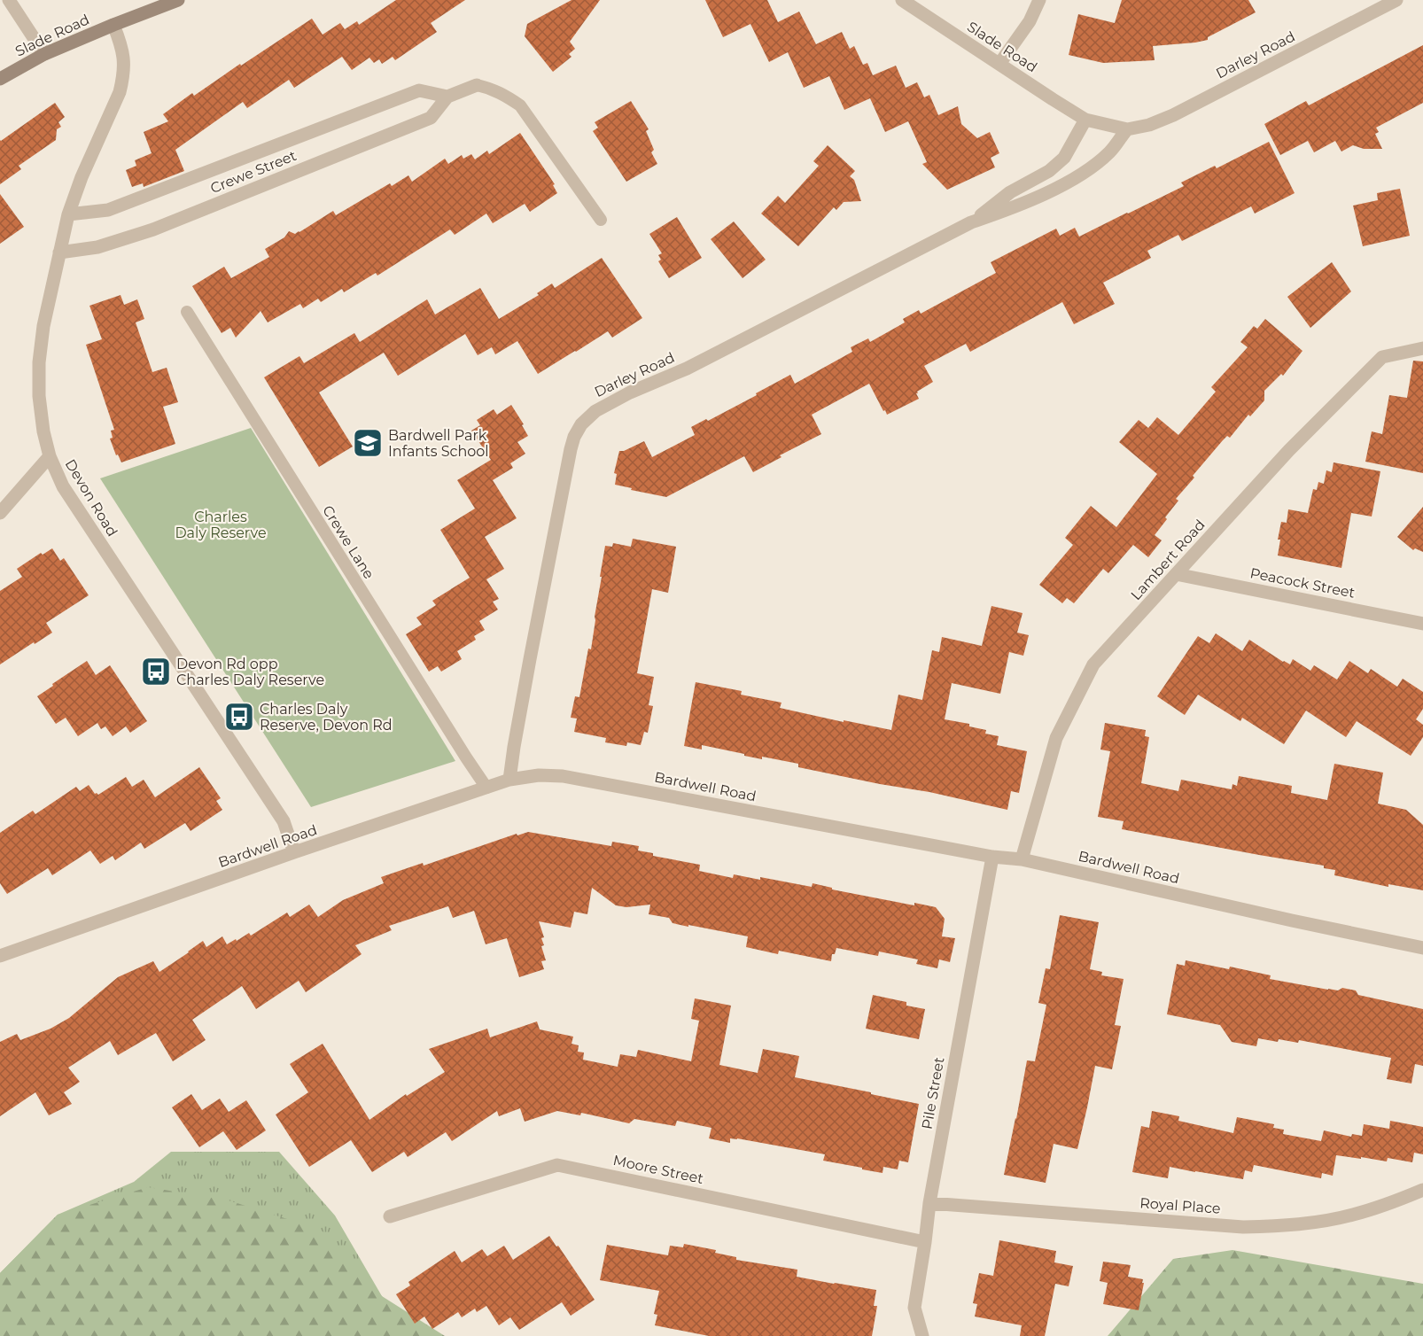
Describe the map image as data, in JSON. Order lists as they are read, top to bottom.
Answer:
{
  "streets": {
    "main road": ["Slade Road"],
    "street": [
      "Darley Road",
      "Crewe Street",
      "Devon Road",
      "Lambert Road",
      "Peacock Street",
      "Bardwell Road",
      "Pile Street",
      "Moore Street",
      "Royal Place"
    ],
    "lane": ["Crewe Lane"]
  },
  "crossings": [
    ["Slade Road", "Darley Road"],
    ["Slade Road", "Devon Road"],
    ["Darley Road", "Bardwell Road"],
    ["Crewe Street", "Devon Road"],
    ["Devon Road", "Bardwell Road"],
    ["Crewe Lane", "Bardwell Road"],
    ["Lambert Road", "Peacock Street"],
    ["Lambert Road", "Bardwell Road"],
    ["Bardwell Road", "Pile Street"],
    ["Pile Street", "Moore Street"],
    ["Pile Street", "Royal Place"]
  ],
  "parks": ["Charles Daly Reserve"],
  "places": {
    "school or university": ["Bardwell Park Infants School"],
    "bus stop": ["Devon Rd opp Charles Daly Reserve", "Charles Daly Reserve, Devon Rd"]
  }
}
